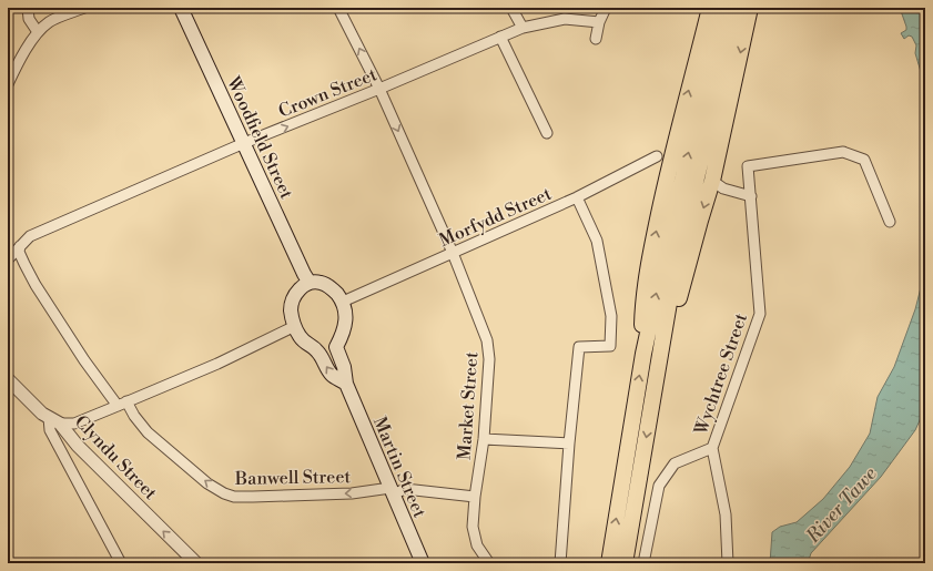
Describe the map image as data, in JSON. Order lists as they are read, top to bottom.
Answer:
{
  "streets": {
    "main road": ["Woodfield Street", "Martin Street"],
    "street": [
      "Crown Street",
      "Morfydd Street",
      "Wychtree Street",
      "Market Street",
      "Clyndu Street",
      "Banwell Street"
    ]
  },
  "crossings": [
    ["Crown Street", "Woodfield Street"],
    ["Crown Street", "Market Street"],
    ["Crown Street", "Banwell Street"],
    ["Woodfield Street", "Morfydd Street"],
    ["Woodfield Street", "Martin Street"],
    ["Morfydd Street", "Market Street"],
    ["Morfydd Street", "Martin Street"],
    ["Market Street", "Banwell Street"],
    ["Martin Street", "Banwell Street"]
  ],
  "one_way": ["Banwell Street"],
  "water": ["River Tawe"]
}
